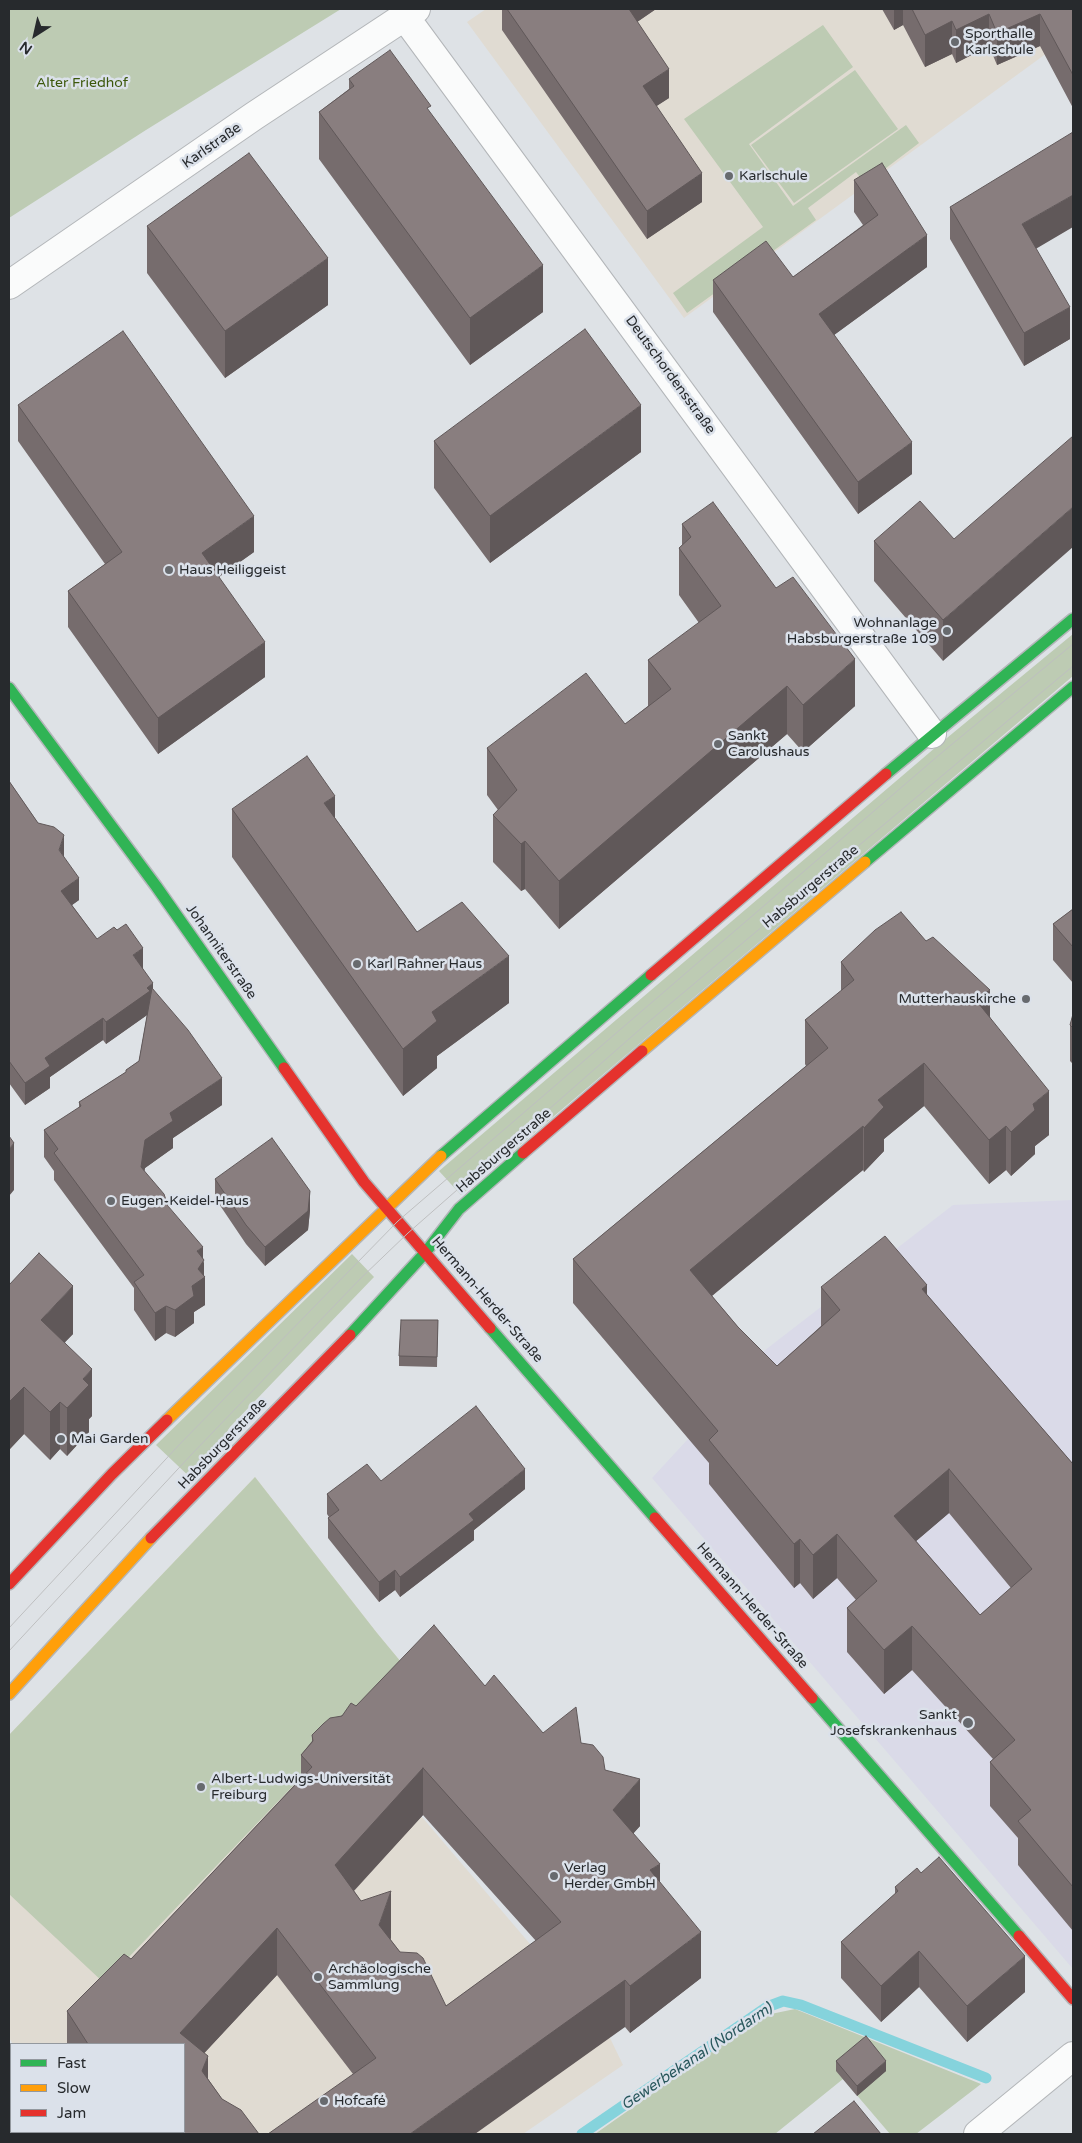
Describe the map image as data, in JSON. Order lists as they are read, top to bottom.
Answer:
{
  "streets": {
    "main road": ["Habsburgerstraße", "Johanniterstraße", "Hermann-Herder-Straße"],
    "street": ["Karlstraße", "Deutschordensstraße"]
  },
  "crossings": [
    ["Karlstraße", "Deutschordensstraße"],
    ["Habsburgerstraße", "Hermann-Herder-Straße"],
    ["Johanniterstraße", "Hermann-Herder-Straße"]
  ],
  "water": ["Gewerbekanal (Nordarm)"],
  "parks": ["Alter Friedhof"],
  "places": [
    "Sporthalle Karlschule",
    "Karlschule",
    "Haus Heiliggeist",
    "Wohnanlage Habsburgerstraße 109",
    "Sankt Carolushaus",
    "Karl Rahner Haus",
    "Mutterhauskirche",
    "Eugen-Keidel-Haus",
    "Mai Garden",
    "Sankt Josefskrankenhaus",
    "Albert-Ludwigs-Universität Freiburg",
    "Verlag Herder GmbH",
    "Archäologische Sammlung",
    "Hofcafé"
  ],
  "legend": ["Fast", "Slow", "Jam"],
  "north": "bottom left"
}
